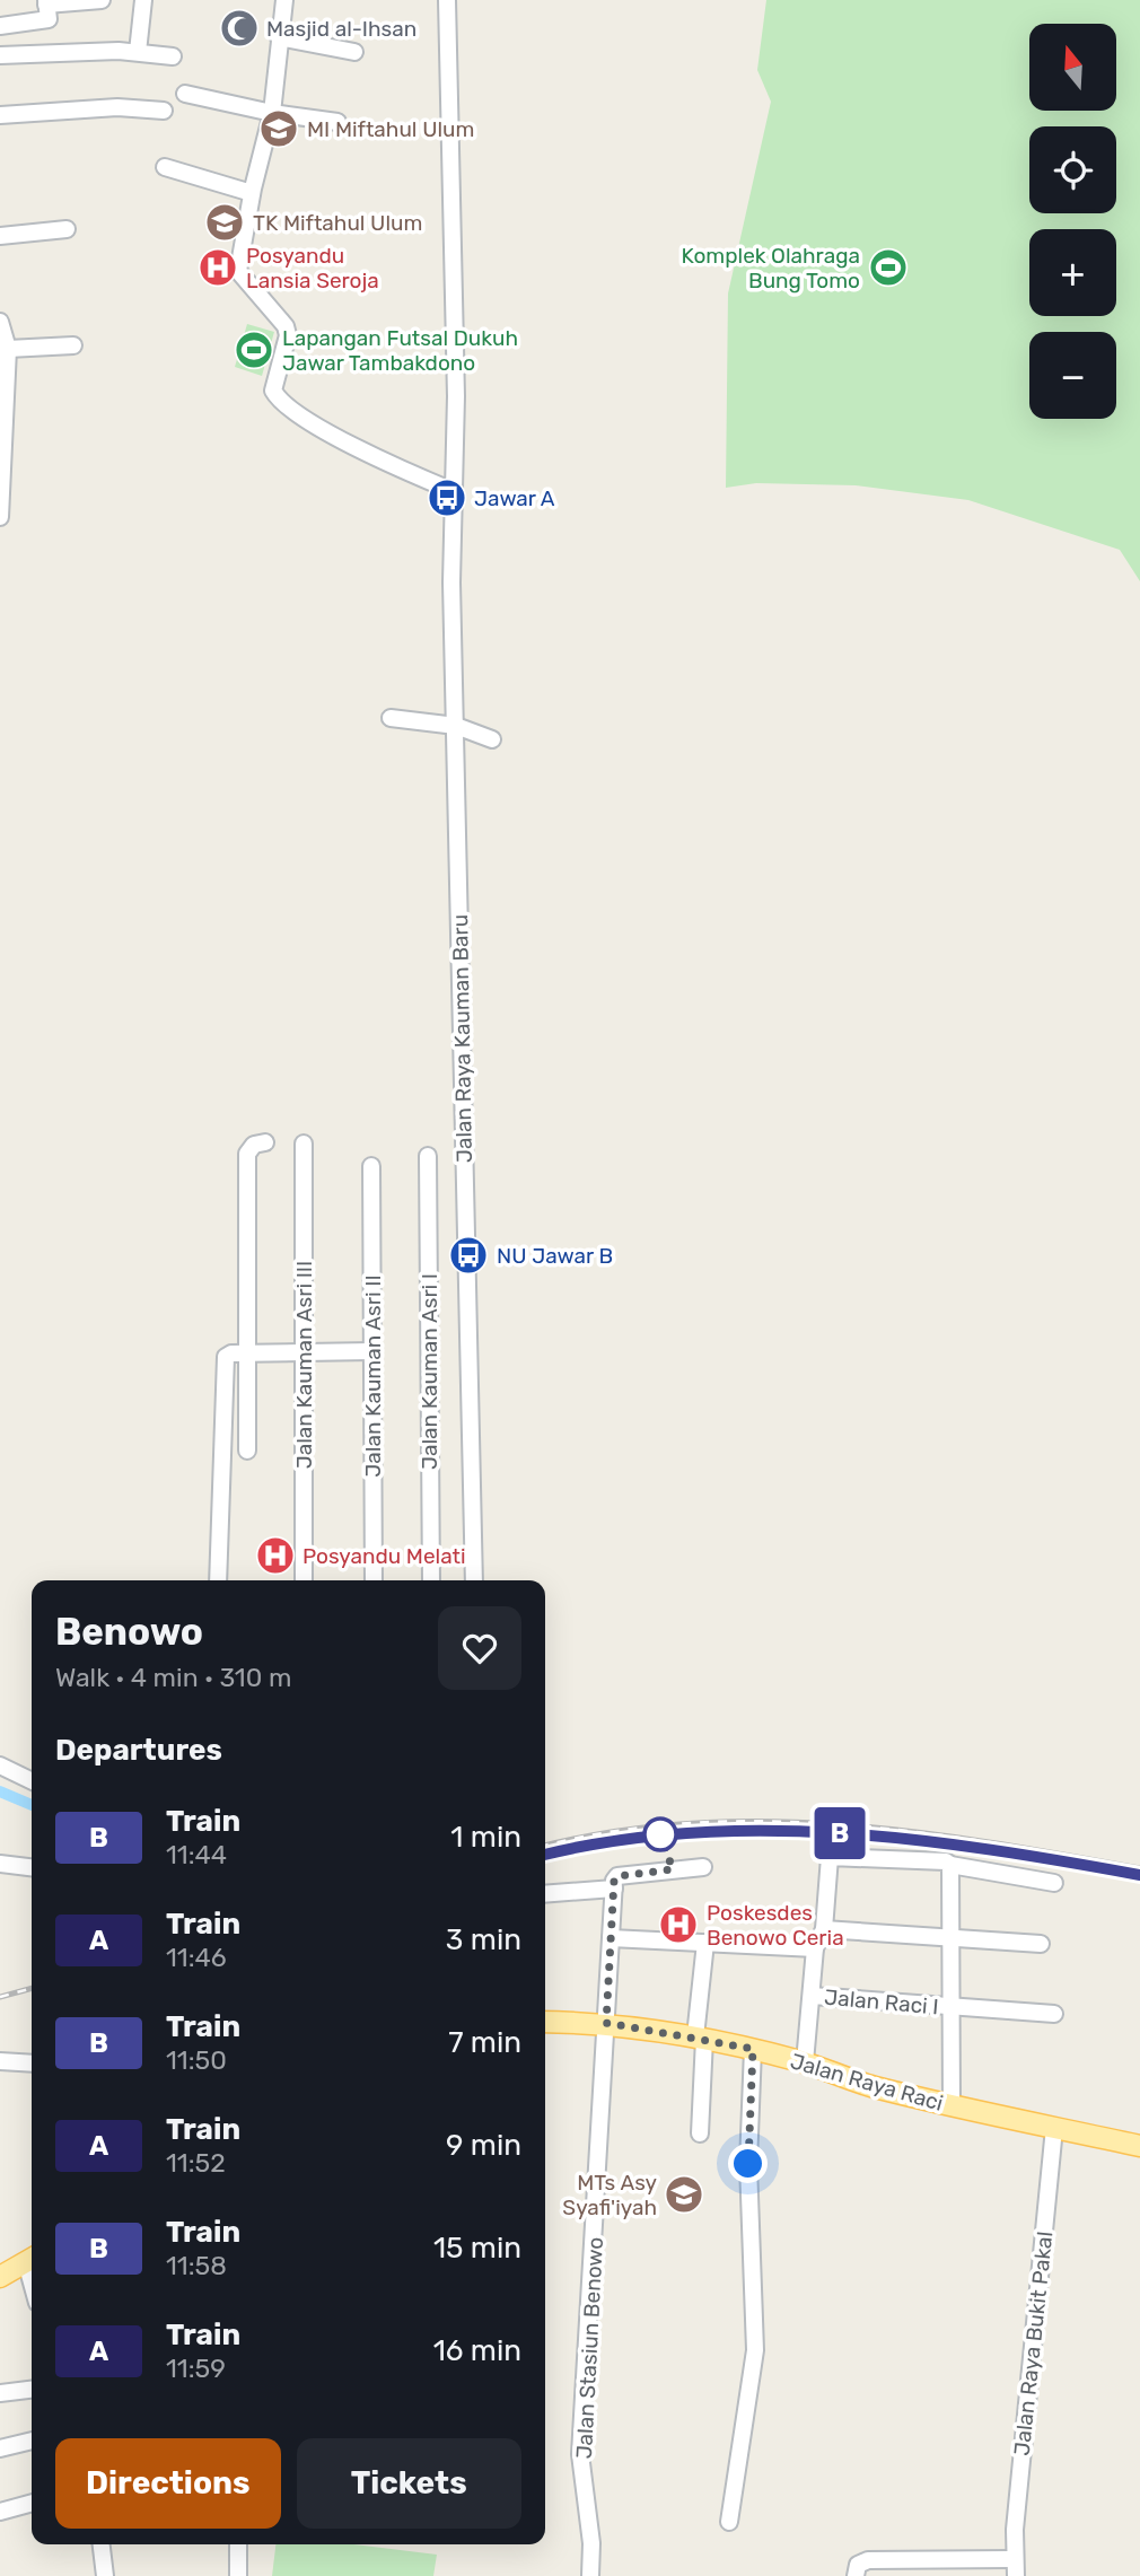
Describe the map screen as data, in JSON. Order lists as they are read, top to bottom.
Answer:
{
  "streets": {
    "main road": ["Jalan Raya Raci"],
    "street": [
      "Jalan Raya Kauman Baru",
      "Jalan Kauman Asri III",
      "Jalan Kauman Asri I",
      "Jalan Kauman Asri II",
      "Jalan Raci I",
      "Jalan Raya Bukit Pakal",
      "Jalan Stasiun Benowo"
    ]
  },
  "crossings": [
    ["Jalan Raci I", "Jalan Raya Raci"],
    ["Jalan Raya Raci", "Jalan Raya Bukit Pakal"],
    ["Jalan Raya Raci", "Jalan Stasiun Benowo"]
  ],
  "places": {
    "mosque": ["Masjid al-Ihsan"],
    "school or university": ["MI Miftahul Ulum", "TK Miftahul Ulum", "MTs Asy Syafi'iyah"],
    "hospital": ["Posyandu Lansia Seroja", "Posyandu Melati", "Poskesdes Benowo Ceria"],
    "sports": ["Komplek Olahraga Bung Tomo", "Lapangan Futsal Dukuh Jawar Tambakdono"],
    "bus stop": ["Jawar A", "NU Jawar B"]
  },
  "north": "top",
  "page": {
    "on_map": "B",
    "map_buttons": ["+", "−"],
    "heading": [
      ["Benowo", "Walk · 4 min · 310 m"],
      "Departures"
    ],
    "list": [
      {
        "mark": "B",
        "name": "Train",
        "note": "11:44",
        "value": "1 min"
      },
      {
        "mark": "A",
        "name": "Train",
        "note": "11:46",
        "value": "3 min"
      },
      {
        "mark": "B",
        "name": "Train",
        "note": "11:50",
        "value": "7 min"
      },
      {
        "mark": "A",
        "name": "Train",
        "note": "11:52",
        "value": "9 min"
      },
      {
        "mark": "B",
        "name": "Train",
        "note": "11:58",
        "value": "15 min"
      },
      {
        "mark": "A",
        "name": "Train",
        "note": "11:59",
        "value": "16 min"
      }
    ],
    "buttons": ["Directions", "Tickets"]
  }
}
